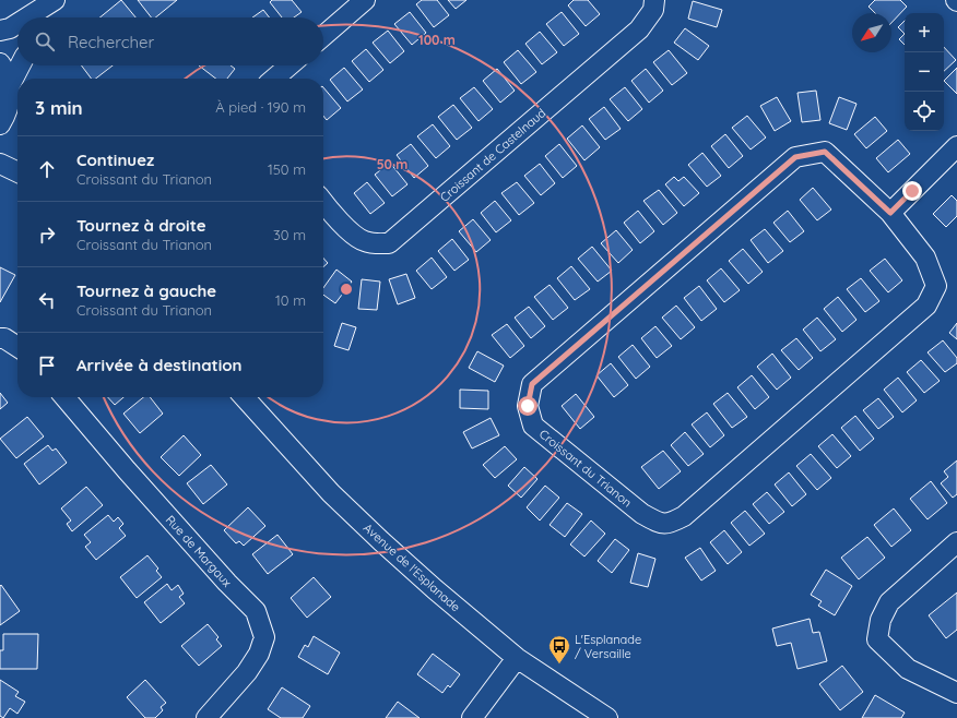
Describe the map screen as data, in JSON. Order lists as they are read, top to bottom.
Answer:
{
  "streets": {
    "street": [
      "Croissant de Castelnaud",
      "Croissant du Trianon",
      "Rue de Margaux",
      "Avenue de l'Esplanade"
    ]
  },
  "places": {
    "bus stop": ["L'Esplanade / Versaille"]
  },
  "north": "bottom left",
  "page": {
    "map_buttons": ["+", "−"],
    "search": "Rechercher",
    "heading": ["3 min", "À pied · 190 m"],
    "list": [
      ["Continuez", "Croissant du Trianon", "150 m"],
      ["Tournez à droite", "Croissant du Trianon", "30 m"],
      ["Tournez à gauche", "Croissant du Trianon", "10 m"],
      "Arrivée à destination"
    ]
  },
  "rings": ["100 m", "50 m"]
}
